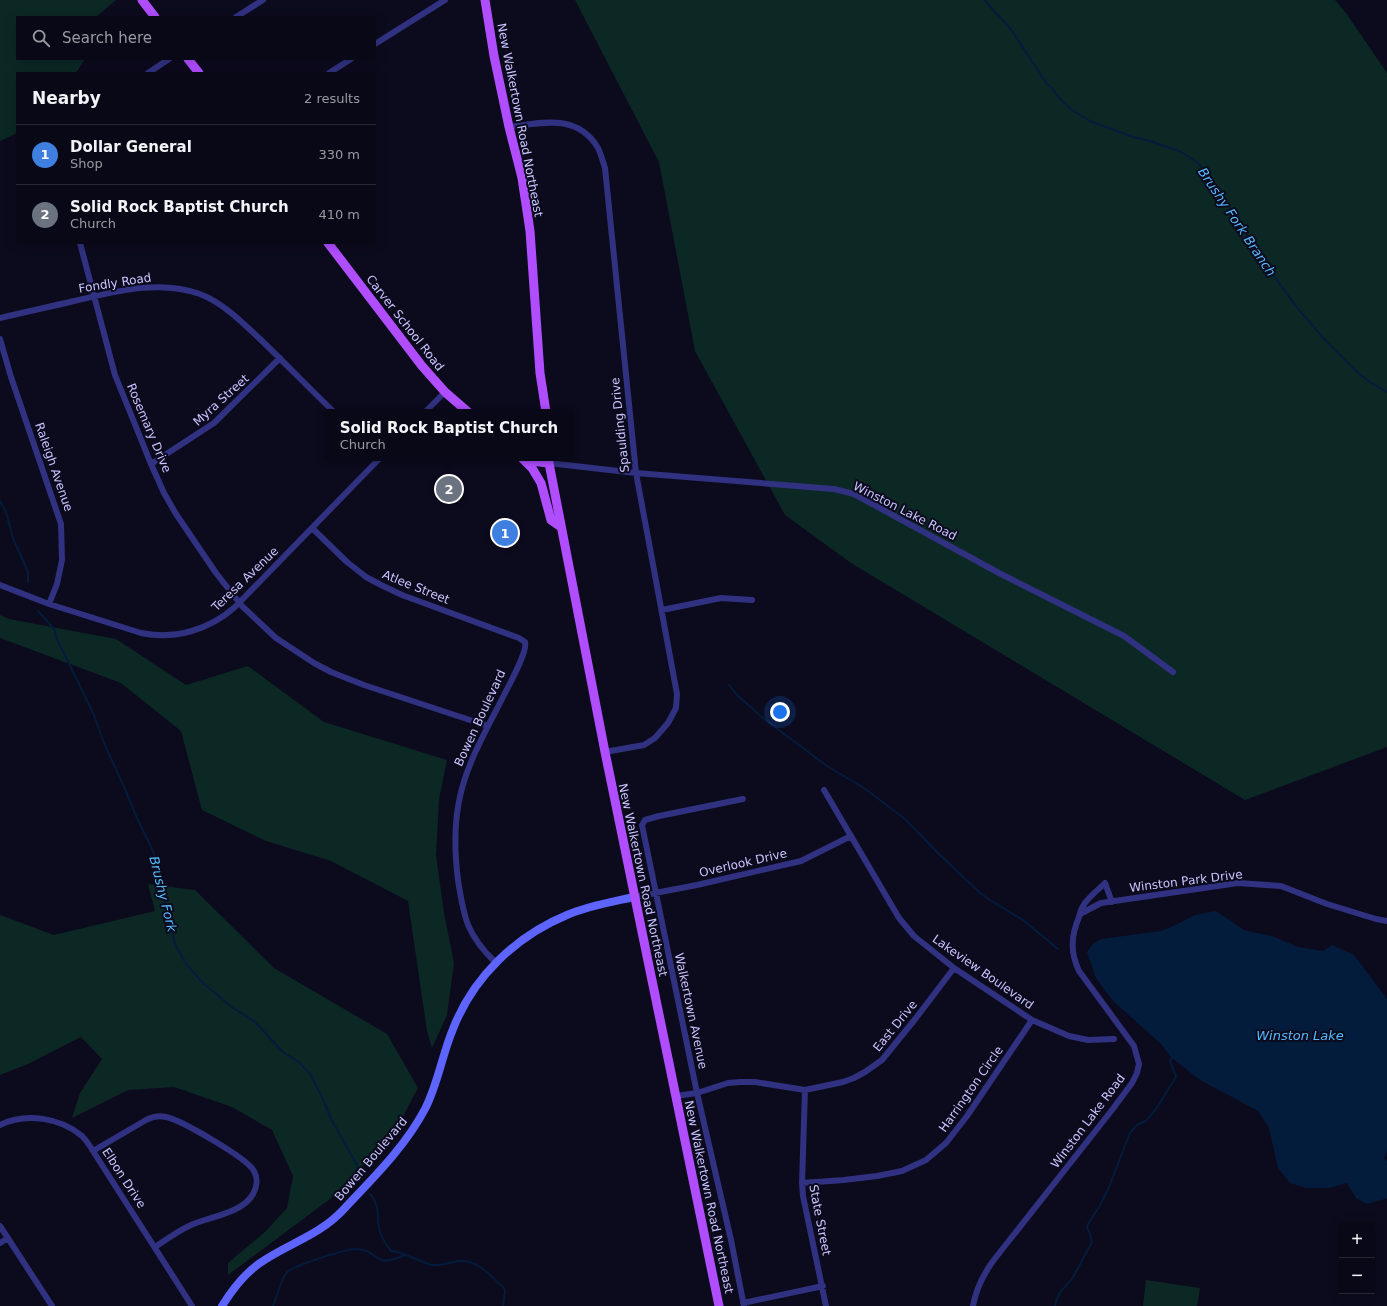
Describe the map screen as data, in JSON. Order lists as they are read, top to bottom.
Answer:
{
  "streets": {
    "main road": ["New Walkertown Road Northeast", "Carver School Road"],
    "street": [
      "Fondly Road",
      "Myra Street",
      "Spaulding Drive",
      "Rosemary Drive",
      "Raleigh Avenue",
      "Winston Lake Road",
      "Teresa Avenue",
      "Atlee Street",
      "Bowen Boulevard",
      "Overlook Drive",
      "Winston Park Drive",
      "Lakeview Boulevard",
      "Walkertown Avenue",
      "East Drive",
      "Harrington Circle",
      "Elbon Drive",
      "State Street"
    ]
  },
  "crossings": [
    ["New Walkertown Road Northeast", "Spaulding Drive"],
    ["New Walkertown Road Northeast", "Winston Lake Road"],
    ["New Walkertown Road Northeast", "Bowen Boulevard"],
    ["New Walkertown Road Northeast", "Overlook Drive"],
    ["New Walkertown Road Northeast", "East Drive"],
    ["Fondly Road", "Myra Street"],
    ["Fondly Road", "Rosemary Drive"],
    ["Myra Street", "Rosemary Drive"],
    ["Spaulding Drive", "Winston Lake Road"],
    ["Rosemary Drive", "Teresa Avenue"],
    ["Rosemary Drive", "Bowen Boulevard"],
    ["Raleigh Avenue", "Teresa Avenue"],
    ["Winston Lake Road", "Winston Park Drive"],
    ["Teresa Avenue", "Atlee Street"],
    ["Atlee Street", "Bowen Boulevard"],
    ["Bowen Boulevard", "Overlook Drive"],
    ["Overlook Drive", "Lakeview Boulevard"],
    ["Overlook Drive", "Walkertown Avenue"],
    ["Lakeview Boulevard", "East Drive"],
    ["Lakeview Boulevard", "Harrington Circle"],
    ["Walkertown Avenue", "East Drive"],
    ["East Drive", "State Street"],
    ["Harrington Circle", "State Street"]
  ],
  "water": ["Brushy Fork Branch", "Brushy Fork", "Winston Lake"],
  "page": {
    "search": "Search here",
    "heading": ["Nearby", "2 results"],
    "list": [
      {
        "mark": "1",
        "name": "Dollar General",
        "note": "Shop",
        "value": "330 m"
      },
      {
        "mark": "2",
        "name": "Solid Rock Baptist Church",
        "note": "Church",
        "value": "410 m"
      }
    ],
    "popup": ["Solid Rock Baptist Church", "Church"],
    "pins": ["2", "1"],
    "map_buttons": ["+", "−"]
  }
}
